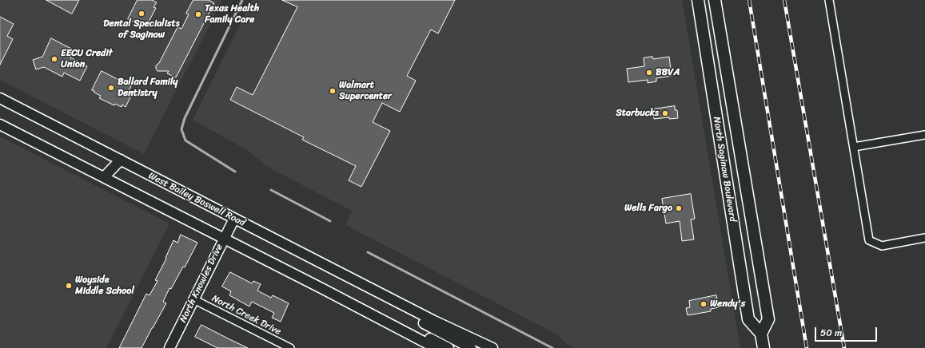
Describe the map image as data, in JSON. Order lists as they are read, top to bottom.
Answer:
{
  "streets": {
    "main road": ["North Saginaw Boulevard", "West Bailey Boswell Road", "North Knowles Drive"],
    "street": ["North Creek Drive"]
  },
  "crossings": [
    ["West Bailey Boswell Road", "North Knowles Drive"],
    ["North Knowles Drive", "North Creek Drive"]
  ],
  "places": [
    "Dental Specialists of Saginaw",
    "Texas Health Family Care",
    "EECU Credit Union",
    "BBVA",
    "Ballard Family Dentistry",
    "Walmart Supercenter",
    "Starbucks",
    "Wells Fargo",
    "Wayside Middle School",
    "Wendy's"
  ],
  "scale_bar": "50 m"
}
